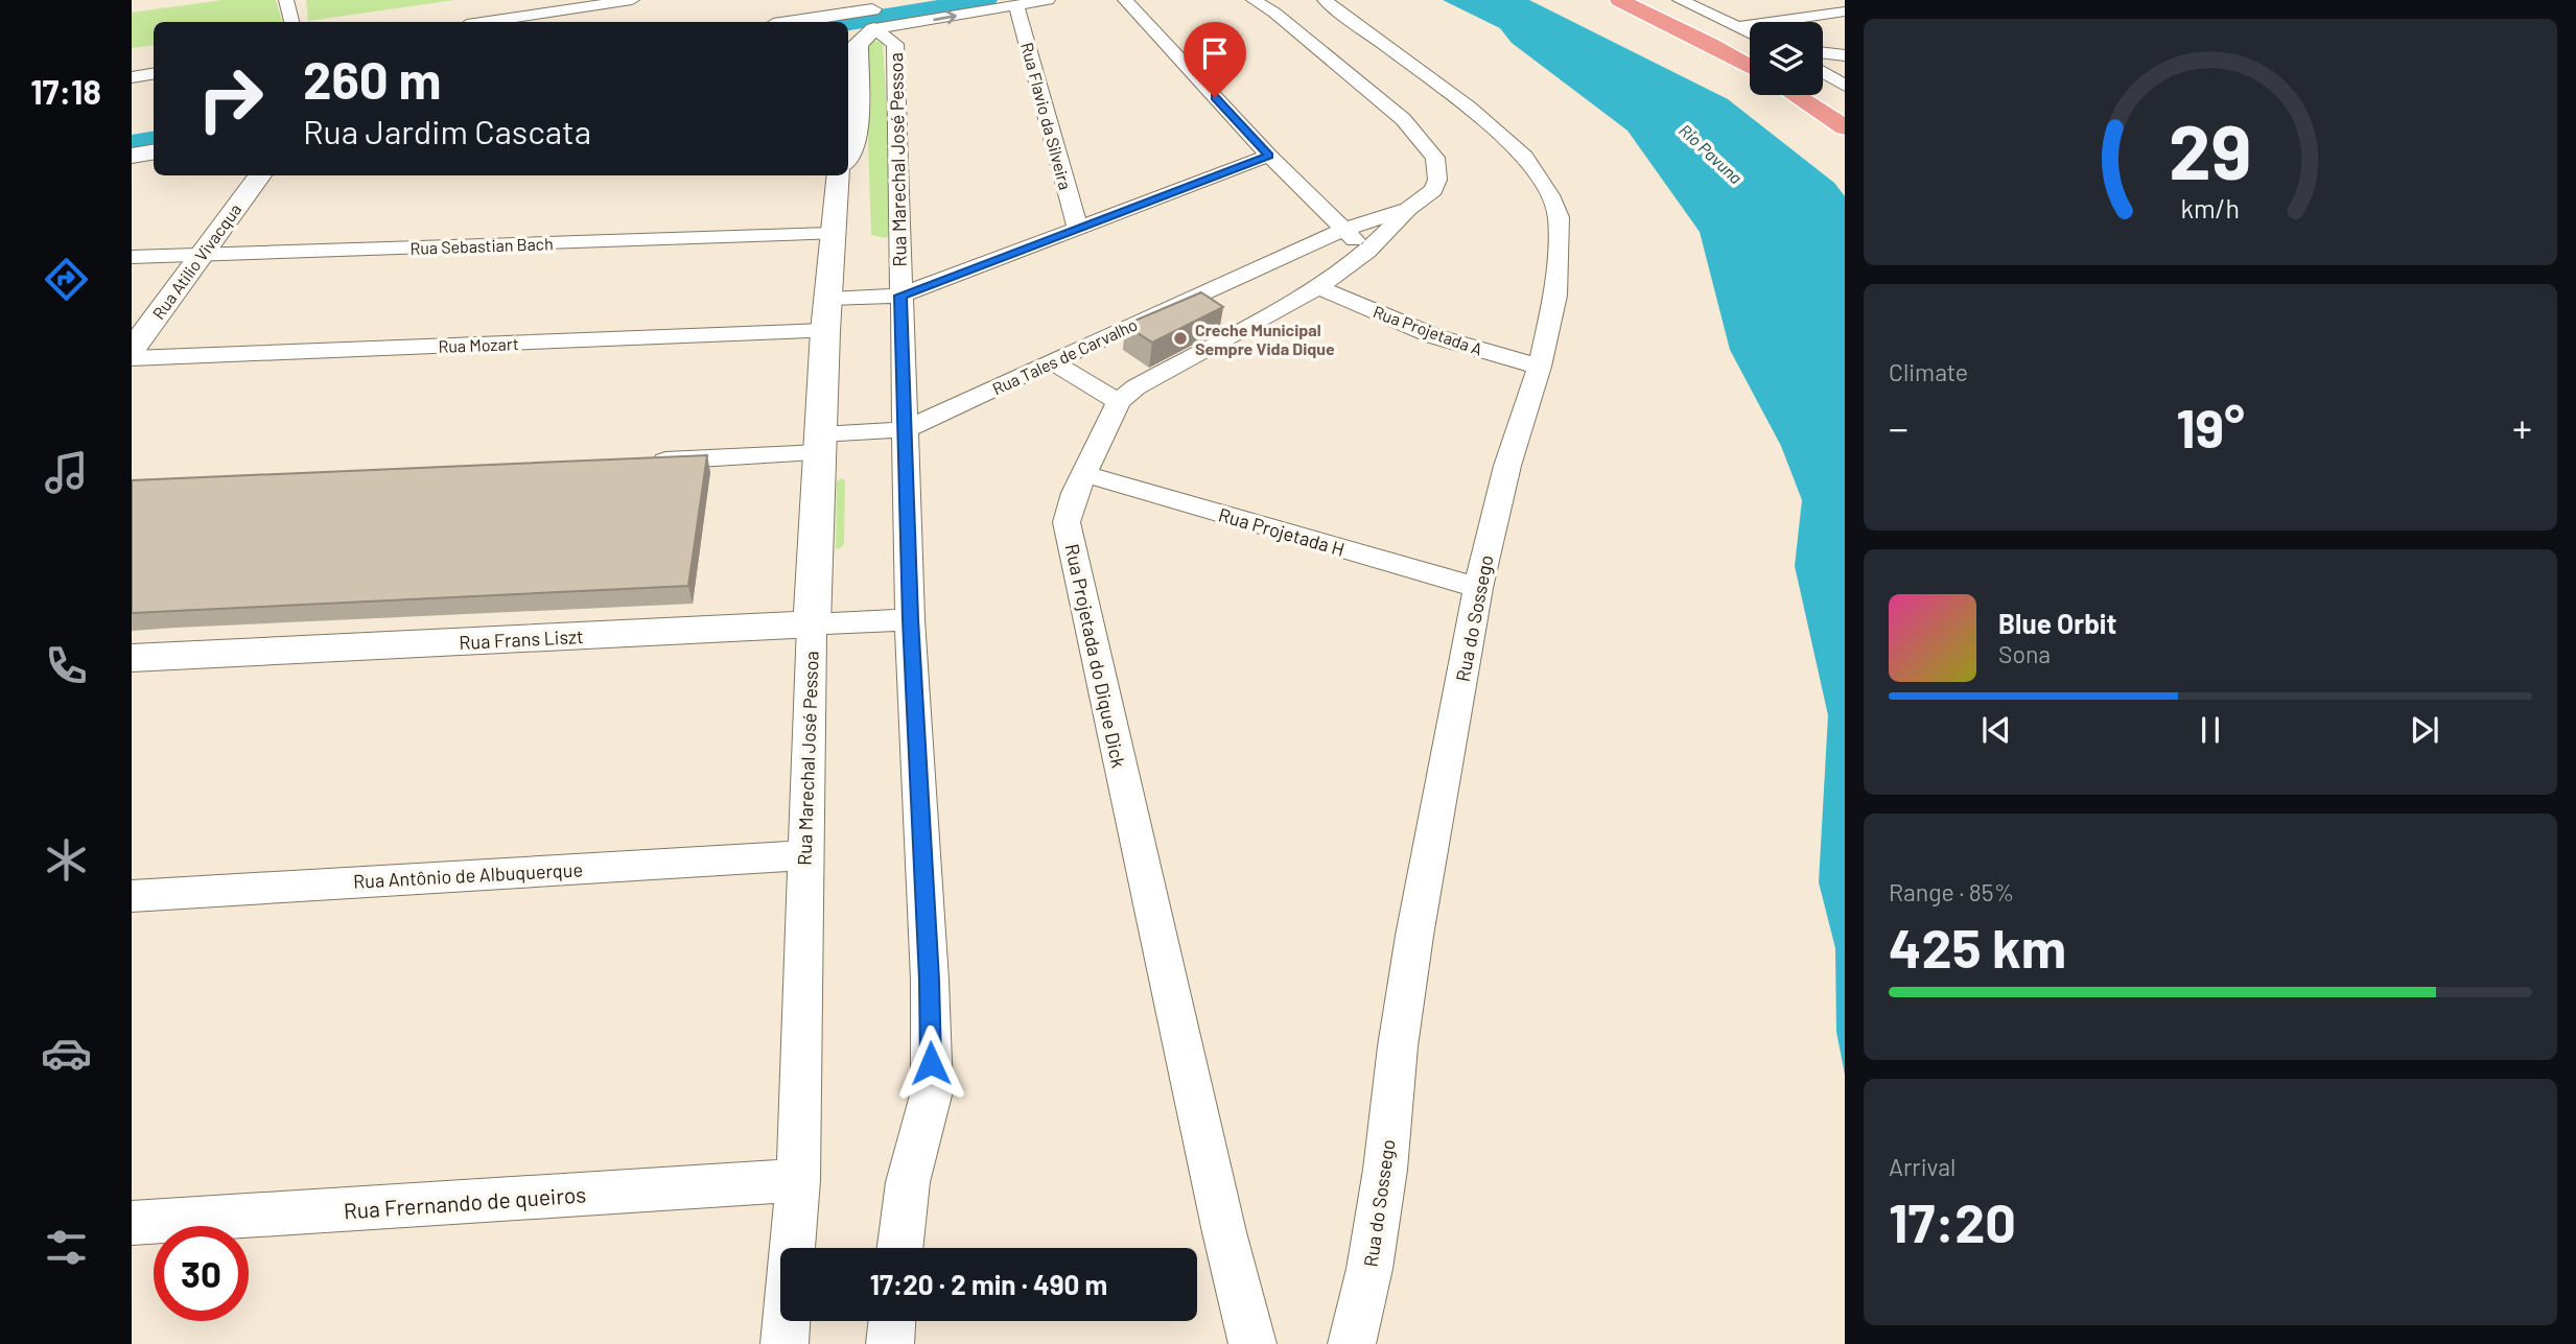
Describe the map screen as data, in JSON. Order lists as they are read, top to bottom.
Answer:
{
  "streets": {
    "street": [
      "Rua Flavio da Silveira",
      "Rua Marechal José Pessoa",
      "Rua Sebastian Bach",
      "Rua Atilio Vivacqua",
      "Rua Projetada A",
      "Rua Mozart",
      "Rua Tales de Carvalho",
      "Rua Projetada H",
      "Rua do Sossego",
      "Rua Frans Liszt",
      "Rua Projetada do Dique Dick",
      "Rua Antônio de Albuquerque",
      "Rua Frernando de queiros"
    ]
  },
  "crossings": [
    ["Rua Marechal José Pessoa", "Rua Sebastian Bach"],
    ["Rua Marechal José Pessoa", "Rua Mozart"],
    ["Rua Marechal José Pessoa", "Rua Tales de Carvalho"],
    ["Rua Marechal José Pessoa", "Rua Frans Liszt"],
    ["Rua Marechal José Pessoa", "Rua Antônio de Albuquerque"],
    ["Rua Marechal José Pessoa", "Rua Frernando de queiros"],
    ["Rua Sebastian Bach", "Rua Atilio Vivacqua"],
    ["Rua Projetada A", "Rua do Sossego"],
    ["Rua Projetada A", "Rua Projetada do Dique Dick"],
    ["Rua Tales de Carvalho", "Rua Projetada do Dique Dick"],
    ["Rua Projetada H", "Rua do Sossego"],
    ["Rua Projetada H", "Rua Projetada do Dique Dick"]
  ],
  "water": ["Rio Pavuna"],
  "places": ["Creche Municipal Sempre Vida Dique"],
  "page": {
    "tabs": "17:18",
    "turn": ["260 m", "Rua Jardim Cascata"],
    "tile": [
      "Climate",
      ["Range · 85%", "425 km"],
      ["Arrival", "17:20"]
    ],
    "heat": ["−", "19°", "+"],
    "song": ["Blue Orbit", "Sona"],
    "limit": "30",
    "trip": "17:20 · 2 min · 490 m",
    "gauge": ["29", "km/h"]
  }
}
